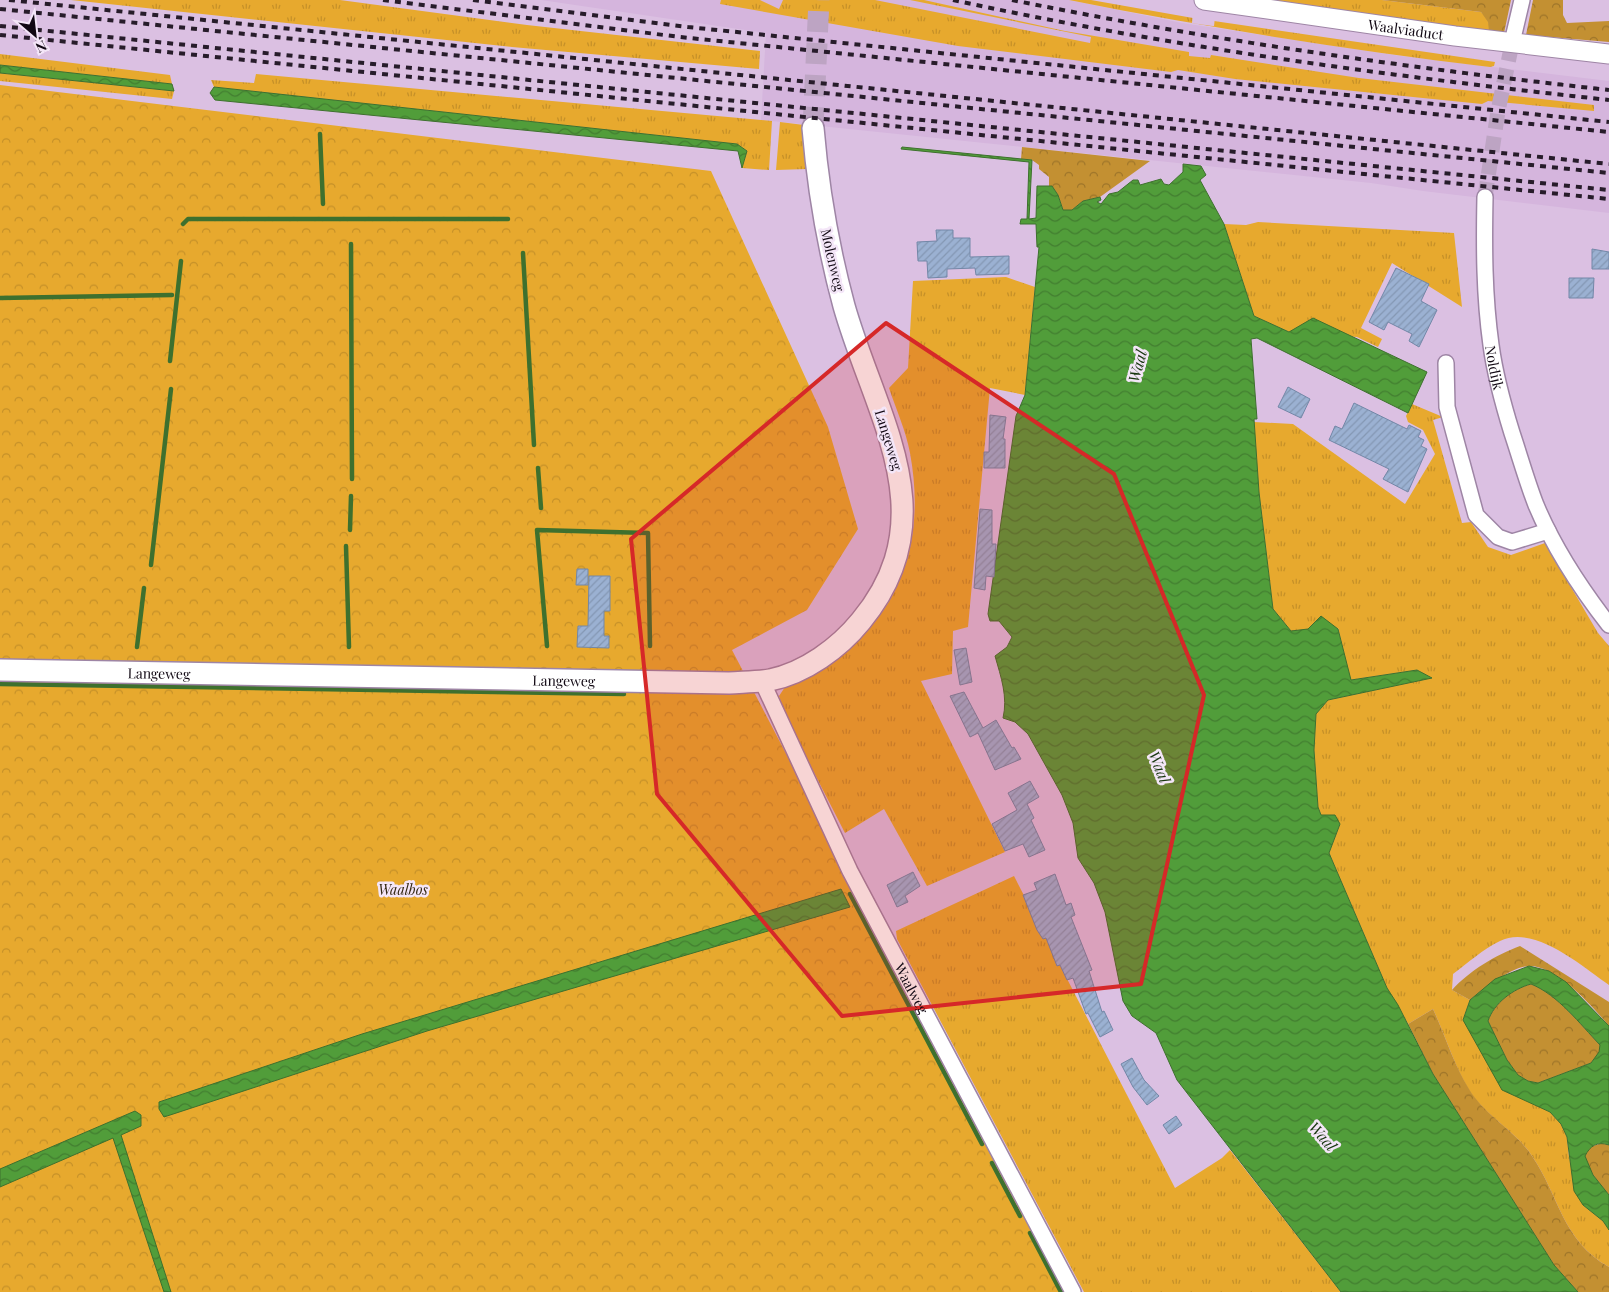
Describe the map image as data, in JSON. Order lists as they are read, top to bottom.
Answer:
{
  "streets": {
    "main road": ["Molenweg", "Langeweg"],
    "street": ["Waalviaduct", "Noldijk", "Waalweg"]
  },
  "crossings": [
    ["Molenweg", "Langeweg"],
    ["Langeweg", "Waalweg"]
  ],
  "water": ["Waal"],
  "parks": ["Waalbos"],
  "north": "bottom right"
}
